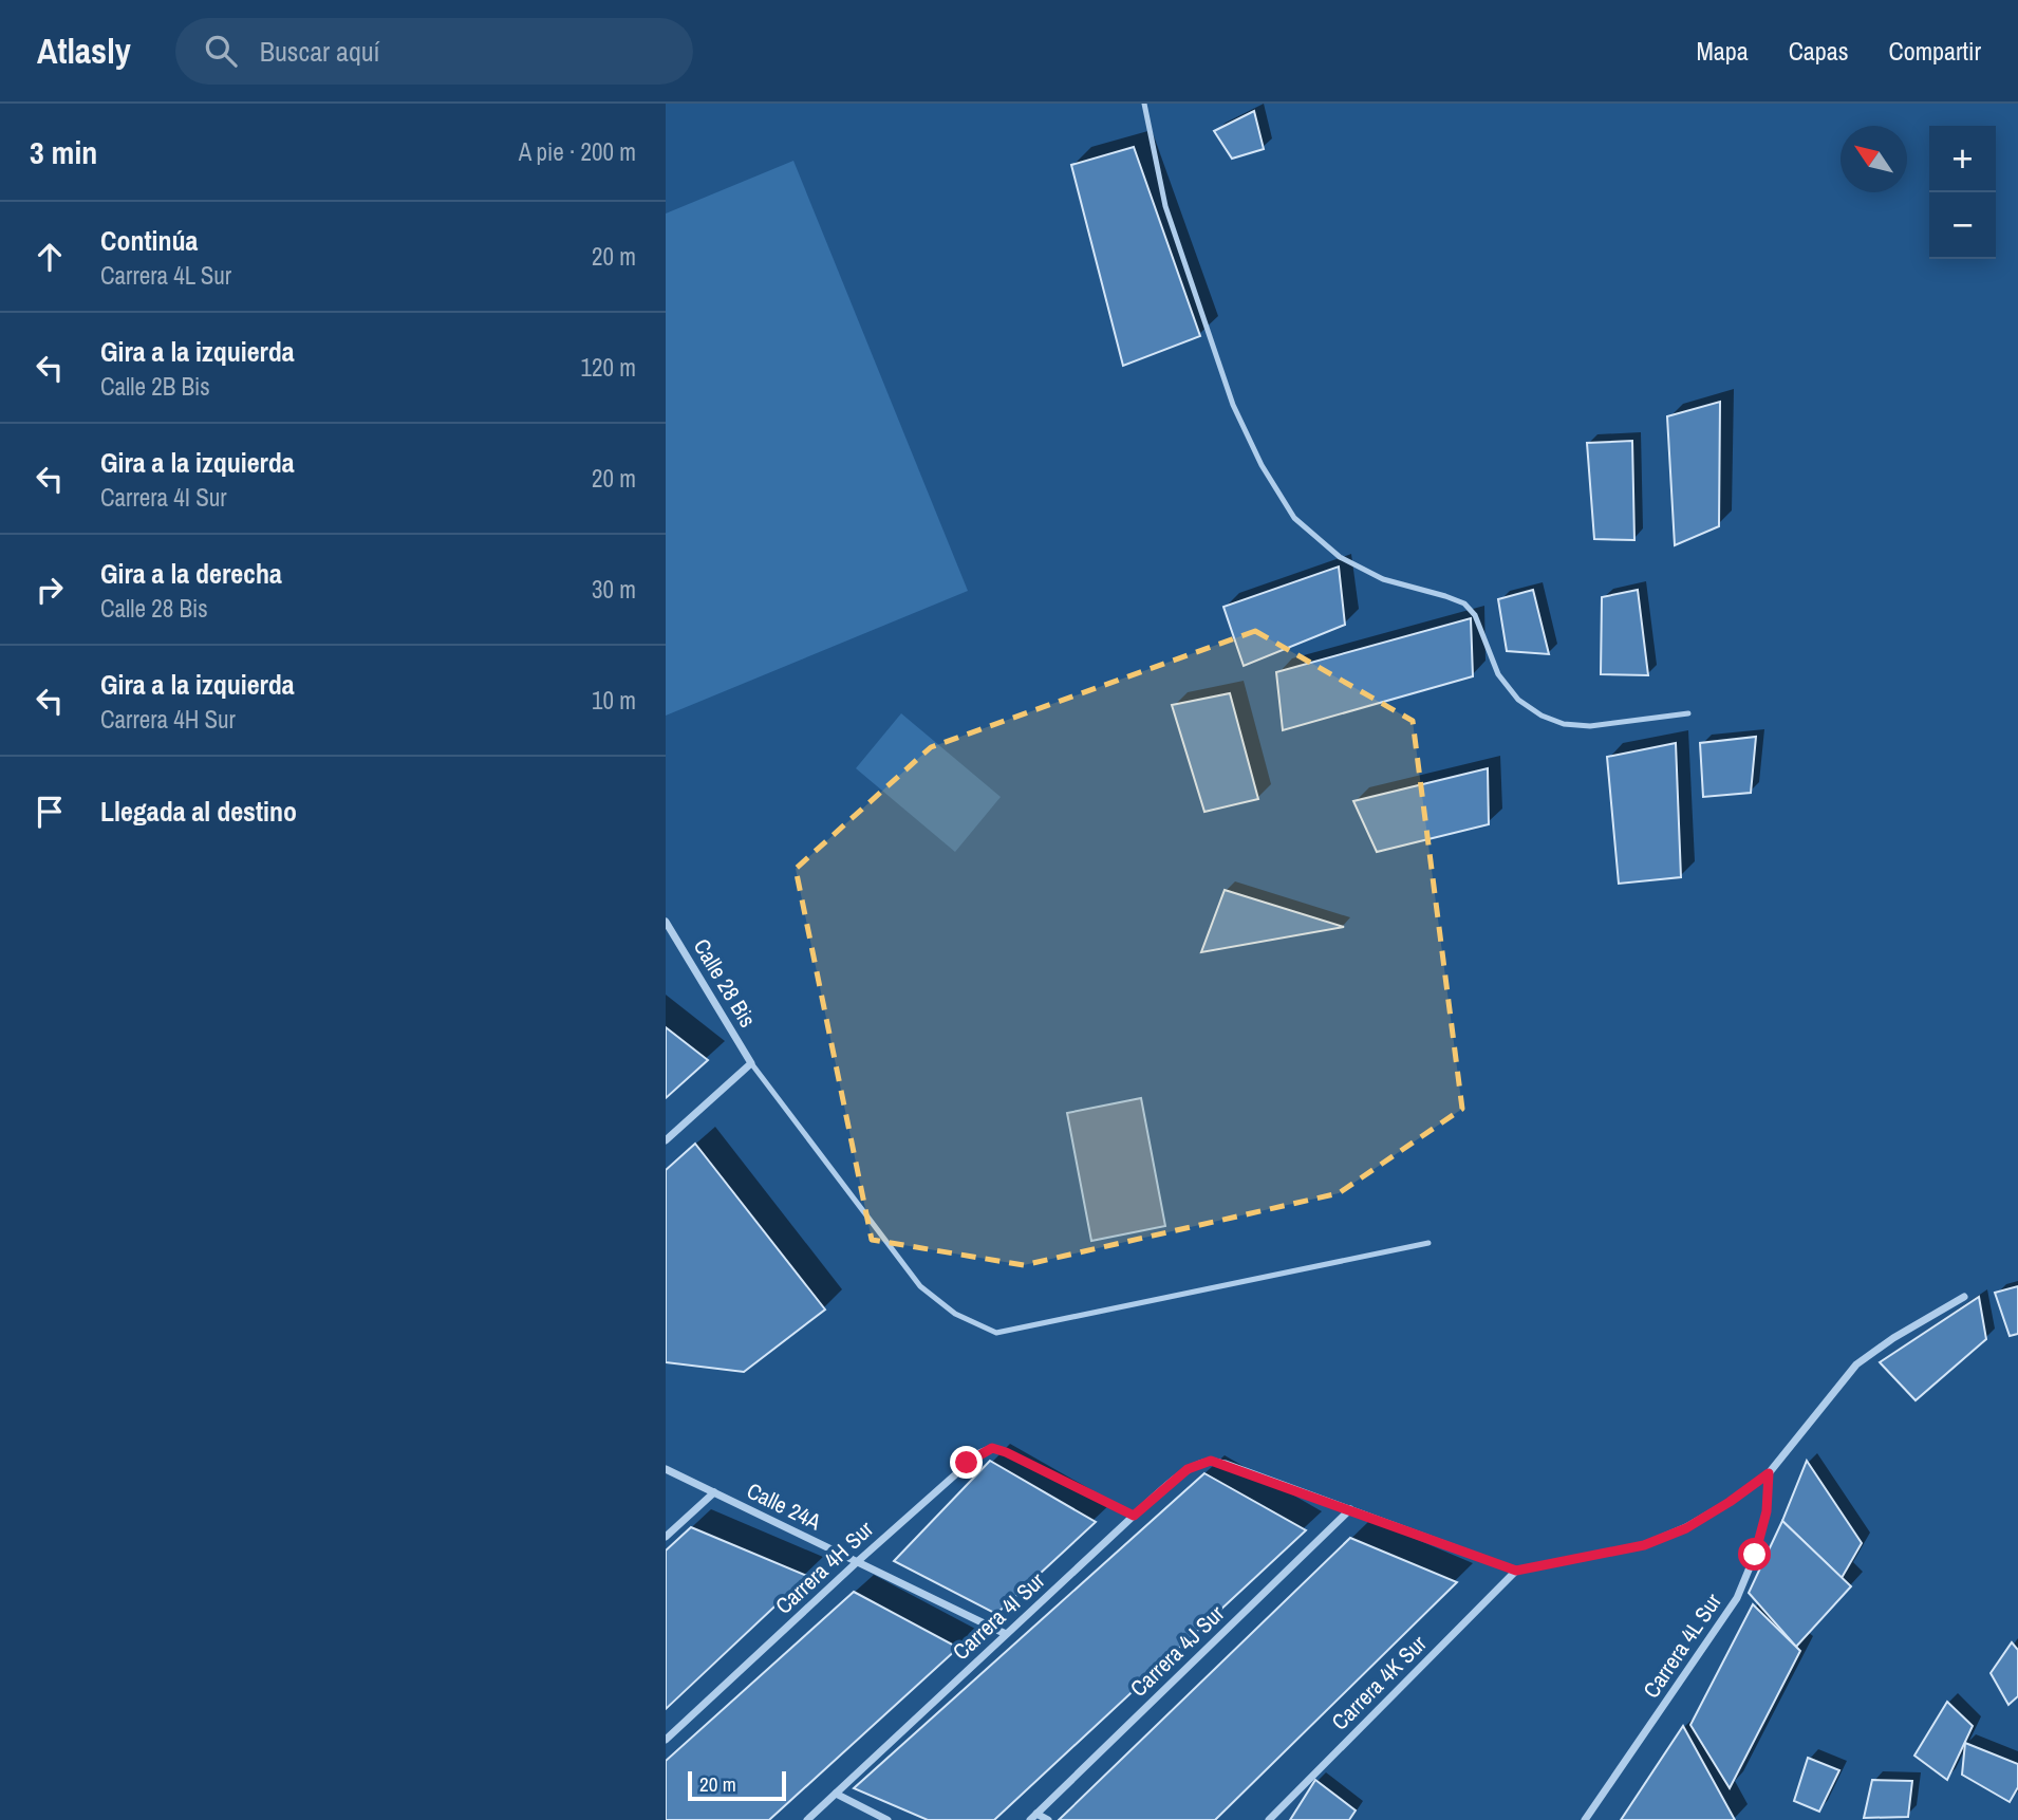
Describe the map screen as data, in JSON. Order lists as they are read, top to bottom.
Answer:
{
  "streets": {
    "street": [
      "Calle 28 Bis",
      "Calle 24A",
      "Carrera 4H Sur",
      "Carrera 4I Sur",
      "Carrera 4L Sur",
      "Carrera 4J Sur",
      "Carrera 4K Sur"
    ]
  },
  "crossings": [
    ["Calle 24A", "Carrera 4H Sur"],
    ["Calle 24A", "Carrera 4I Sur"],
    ["Carrera 4H Sur", "Carrera 4I Sur"],
    ["Carrera 4I Sur", "Carrera 4J Sur"]
  ],
  "scale_bar": "20 m",
  "north": "top left",
  "page": {
    "header": "Atlasly",
    "search": "Buscar aquí",
    "nav": ["Mapa", "Capas", "Compartir"],
    "heading": ["3 min", "A pie · 200 m"],
    "map_buttons": ["+", "−"],
    "list": [
      ["Continúa", "Carrera 4L Sur", "20 m"],
      ["Gira a la izquierda", "Calle 2B Bis", "120 m"],
      ["Gira a la izquierda", "Carrera 4I Sur", "20 m"],
      ["Gira a la derecha", "Calle 28 Bis", "30 m"],
      ["Gira a la izquierda", "Carrera 4H Sur", "10 m"],
      "Llegada al destino"
    ],
    "scale": "20 m"
  }
}
